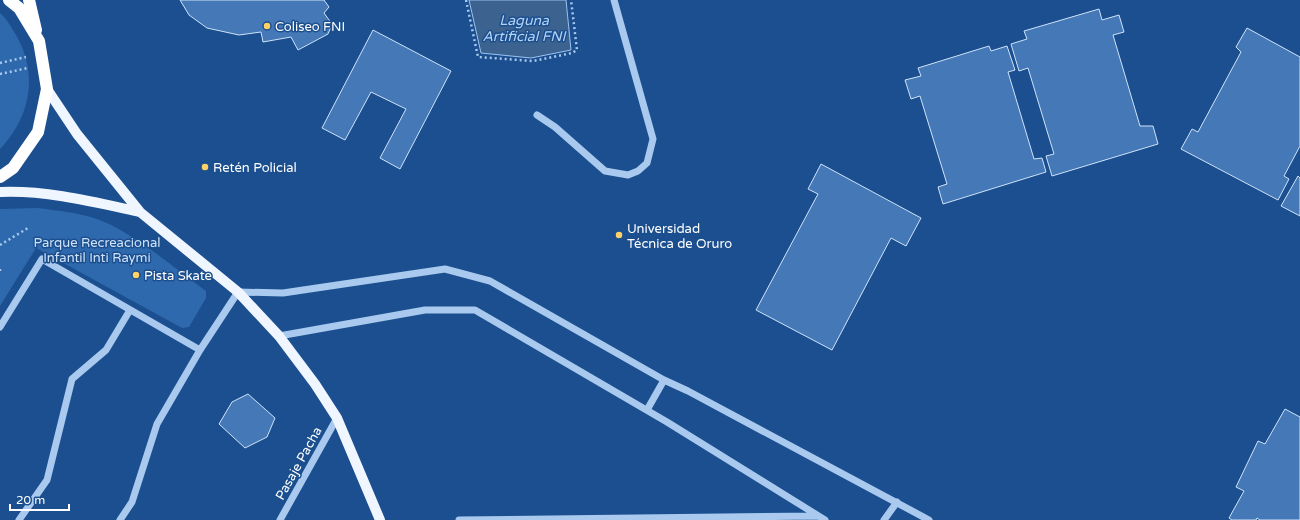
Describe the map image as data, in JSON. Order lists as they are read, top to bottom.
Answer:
{
  "streets": {
    "street": ["Pasaje Pacha"]
  },
  "water": ["Laguna Artificial FNI"],
  "parks": ["Parque Recreacional Infantil Inti Raymi"],
  "places": [
    "Coliseo FNI",
    "Retén Policial",
    "Universidad Técnica de Oruro",
    "Pista Skate"
  ],
  "scale_bar": "20 m"
}
